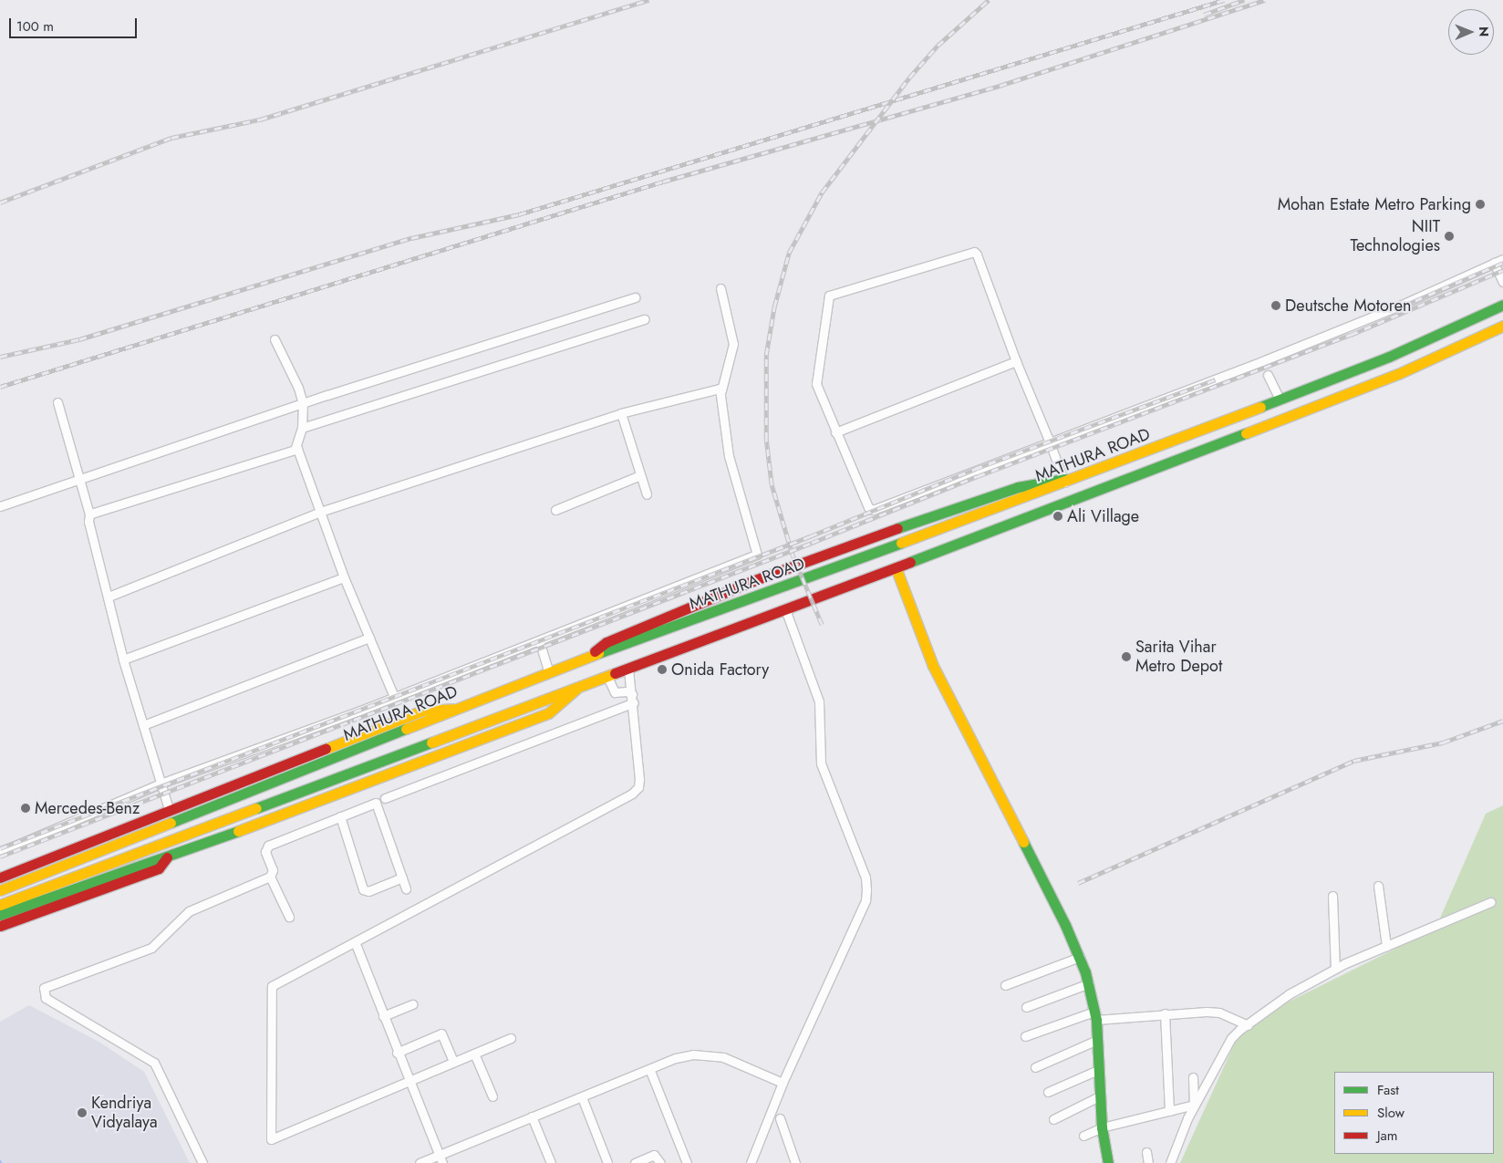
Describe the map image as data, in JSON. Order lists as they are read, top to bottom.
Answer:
{
  "streets": {
    "main road": ["MATHURA ROAD"]
  },
  "places": [
    "Mohan Estate Metro Parking",
    "NIIT Technologies",
    "Deutsche Motoren",
    "Ali Village",
    "Sarita Vihar Metro Depot",
    "Onida Factory",
    "Mercedes-Benz",
    "Kendriya Vidyalaya"
  ],
  "legend": ["Fast", "Slow", "Jam"],
  "scale_bar": "100 m",
  "north": "right"
}
